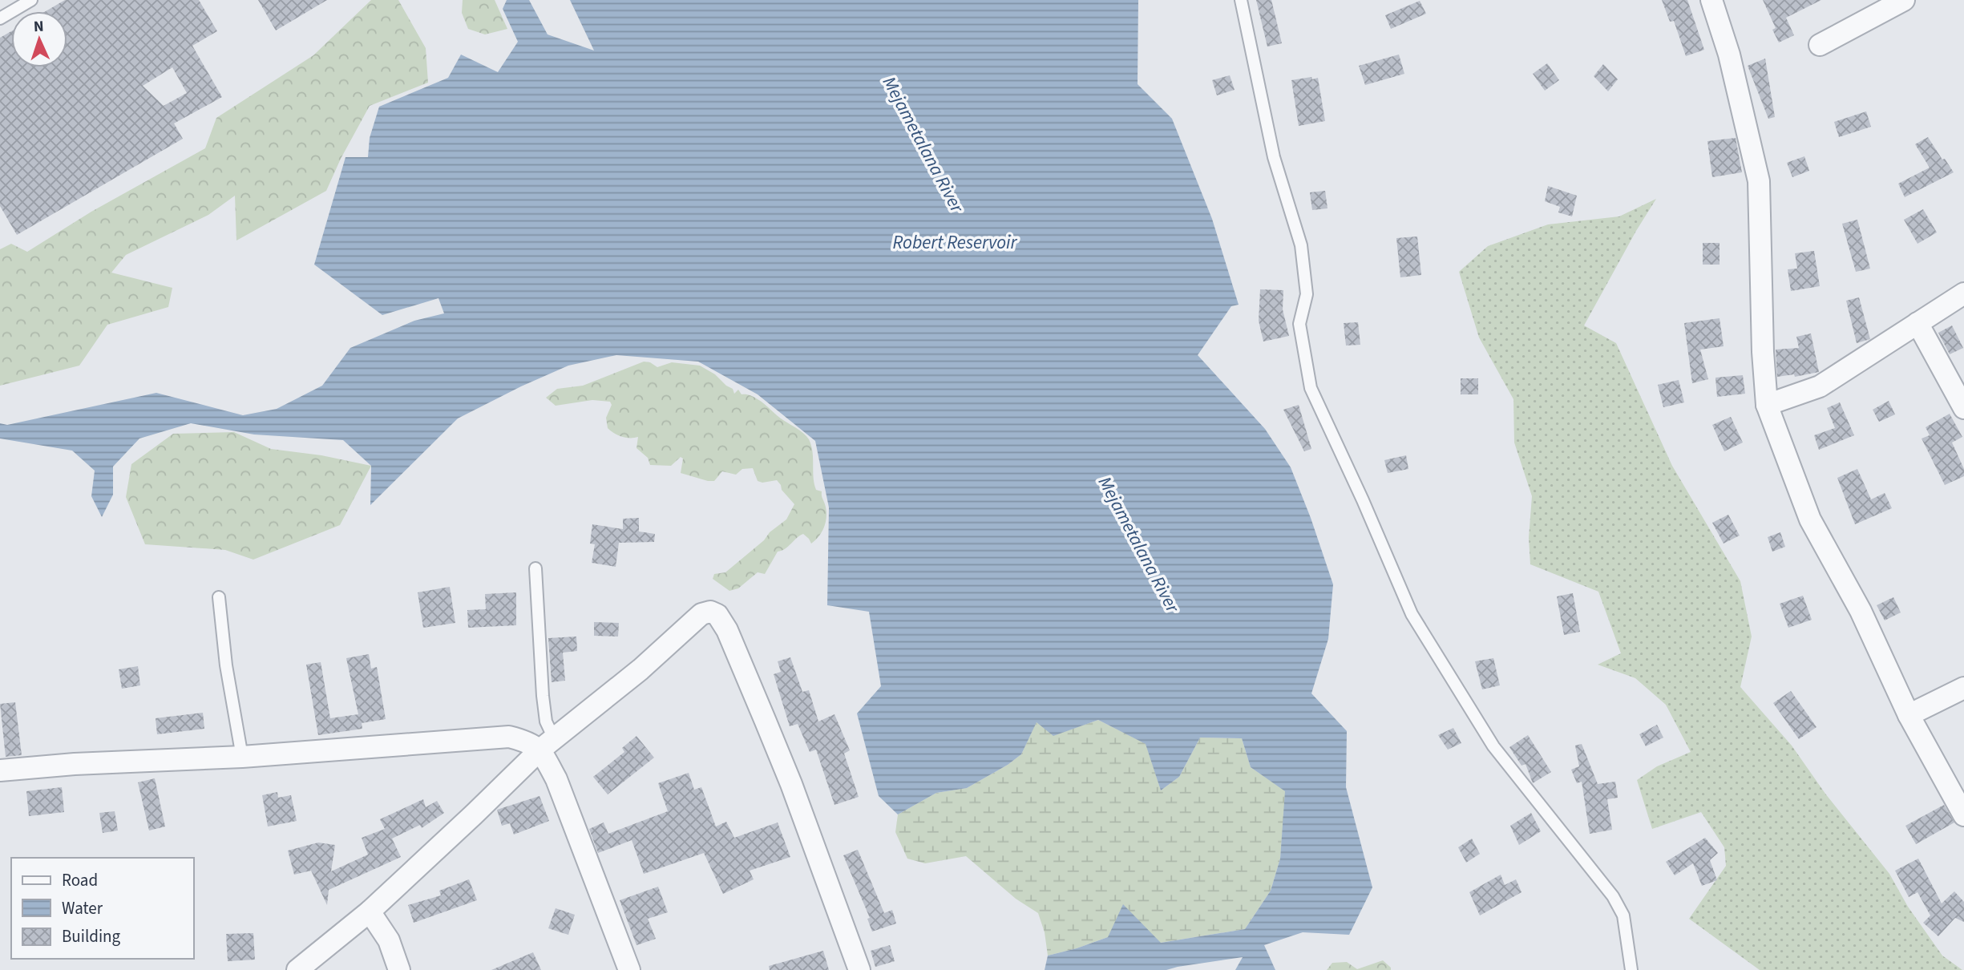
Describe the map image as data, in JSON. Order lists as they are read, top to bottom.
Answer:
{
  "water": ["Mejametalana River", "Robert Reservoir"],
  "legend": ["Road", "Water", "Building"],
  "north": "top"
}
